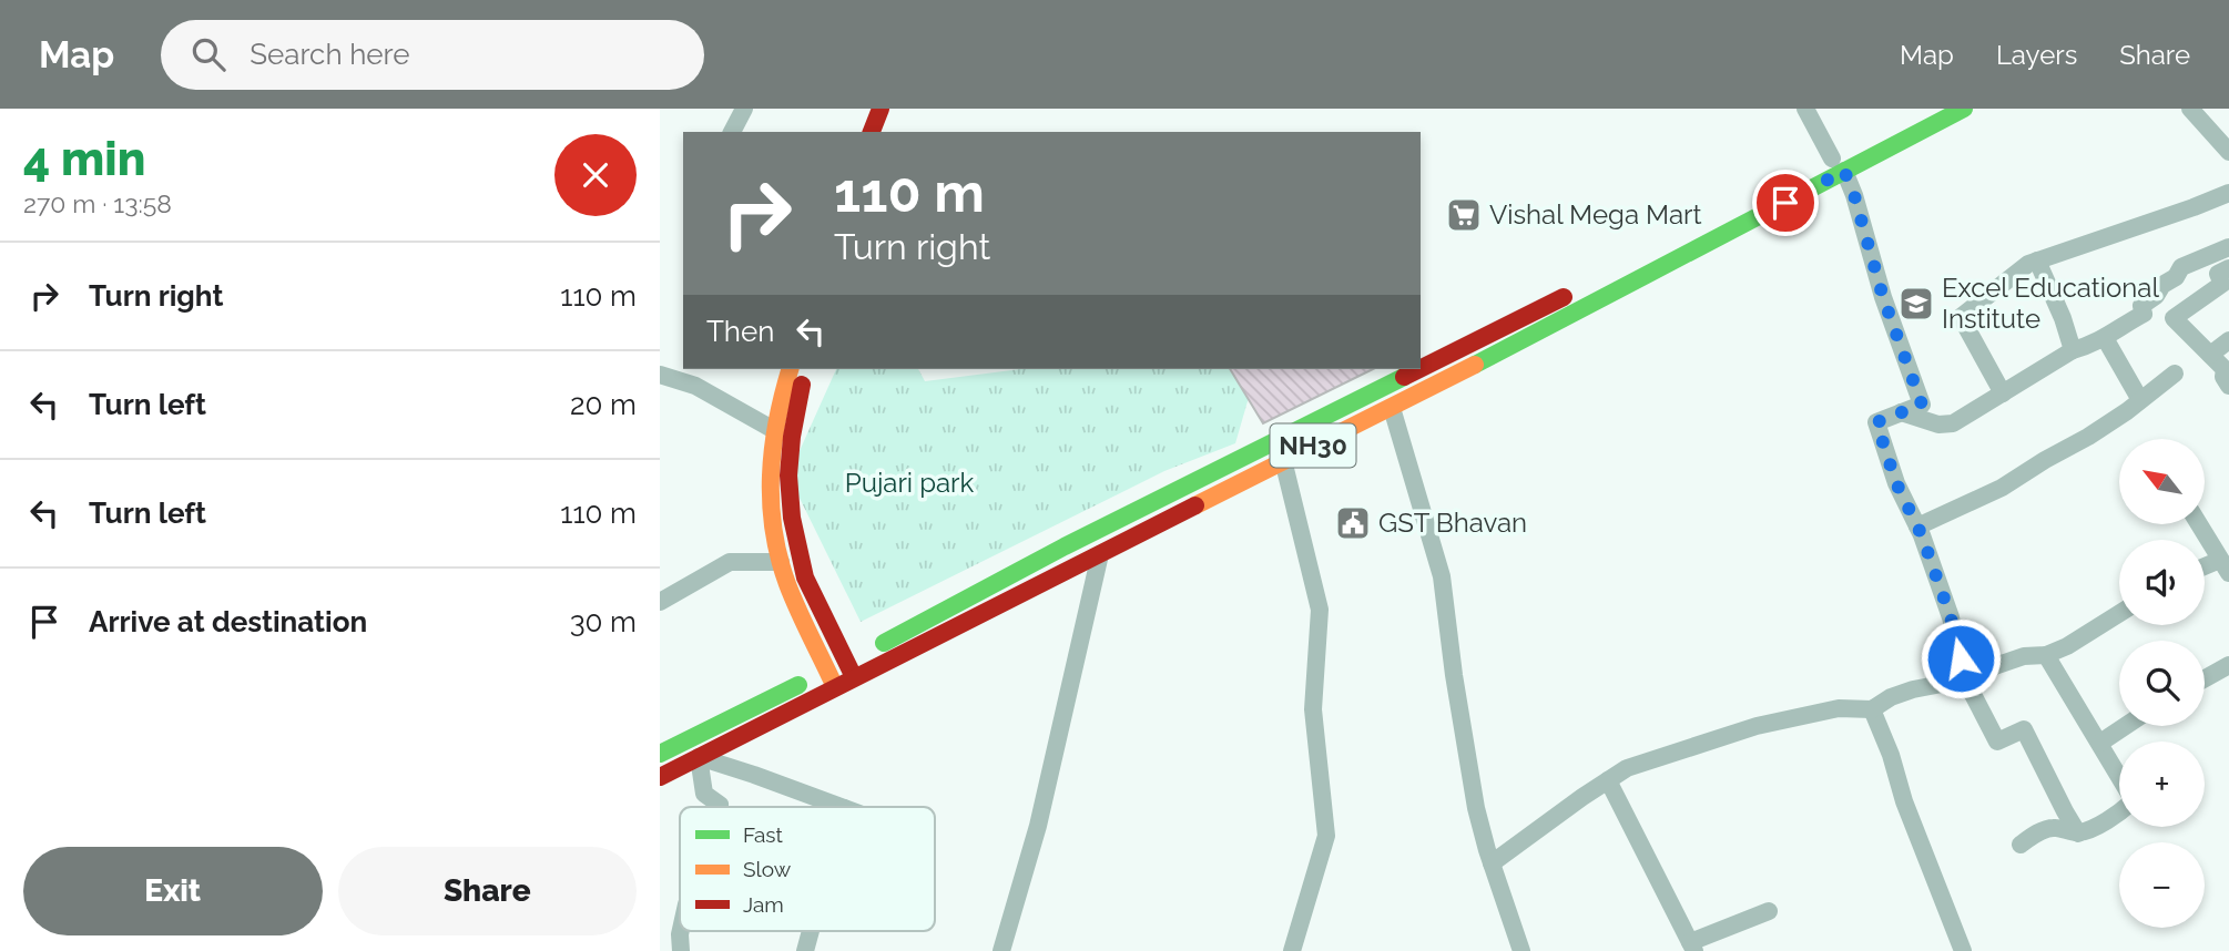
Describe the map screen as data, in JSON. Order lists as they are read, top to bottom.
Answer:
{
  "streets": {
    "main road": ["NH30"]
  },
  "parks": ["Pujari park"],
  "places": {
    "supermarket": ["Vishal Mega Mart"],
    "school or university": ["Excel Educational Institute"],
    "public building": ["GST Bhavan"]
  },
  "legend": ["Fast", "Slow", "Jam"],
  "north": "top left",
  "page": {
    "header": "Map",
    "search": "Search here",
    "nav": ["Map", "Layers", "Share"],
    "heading": ["4 min", "270 m · 13:58"],
    "turn": ["110 m", "Turn right"],
    "list": [
      {
        "name": "Turn right",
        "value": "110 m"
      },
      {
        "name": "Turn left",
        "value": "20 m"
      },
      {
        "name": "Turn left",
        "value": "110 m"
      },
      {
        "name": "Arrive at destination",
        "value": "30 m"
      }
    ],
    "then": "Then",
    "map_buttons": ["+", "−"],
    "buttons": ["Exit", "Share"]
  }
}
